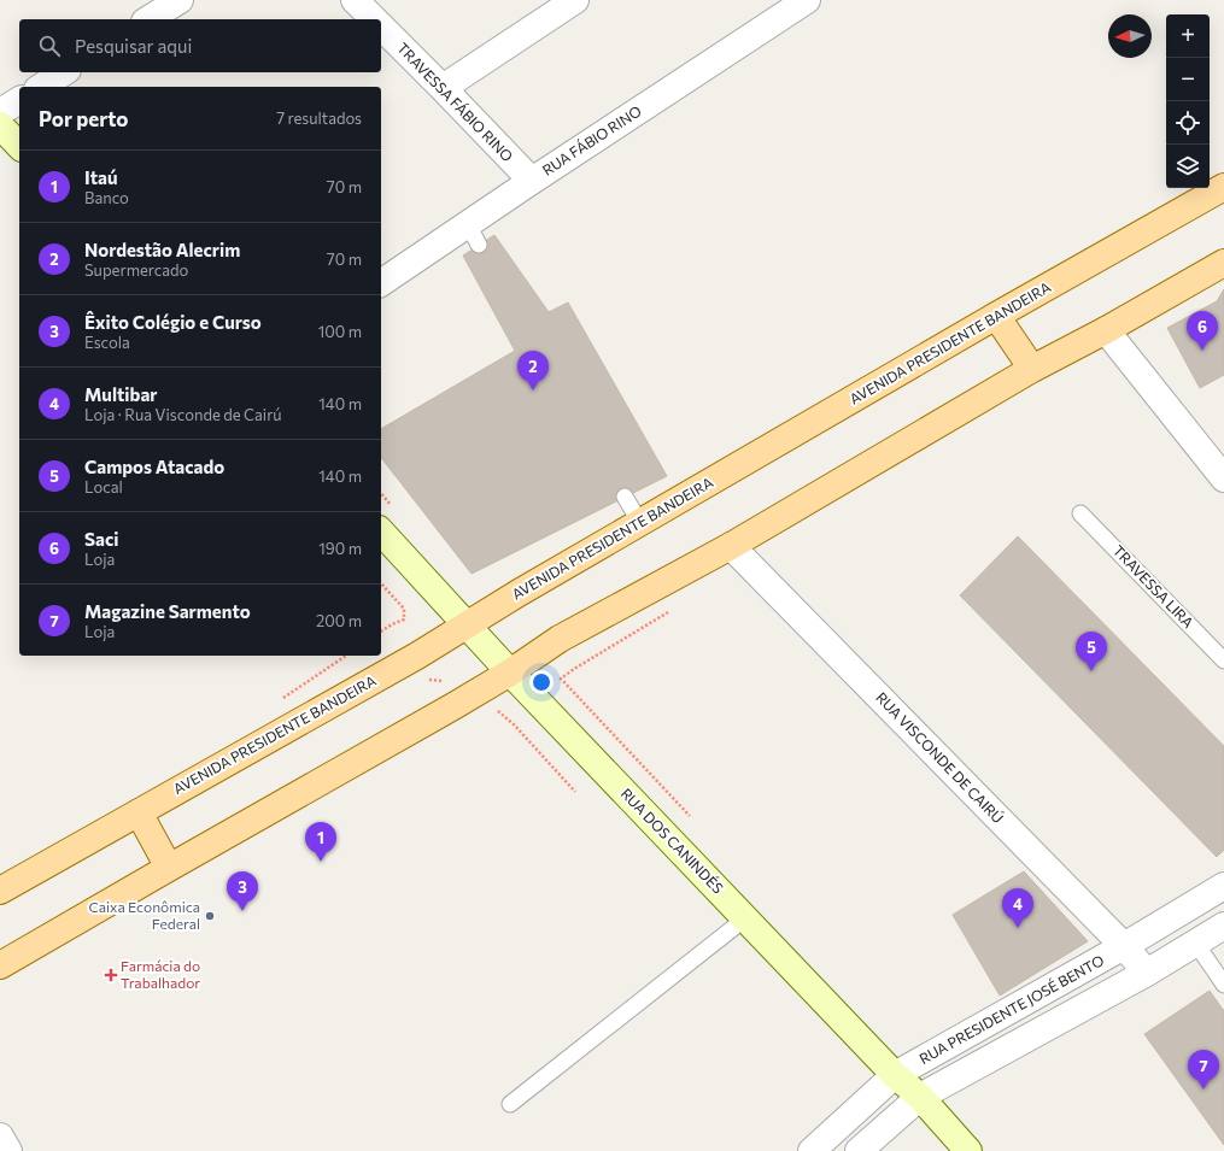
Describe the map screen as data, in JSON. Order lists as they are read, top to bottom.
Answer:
{
  "streets": {
    "main road": ["AVENIDA PRESIDENTE BANDEIRA", "RUA DOS CANINDÉS"],
    "street": [
      "TRAVESSA FÁBIO RINO",
      "RUA FÁBIO RINO",
      "RUA VISCONDE DE CAIRÚ",
      "RUA PRESIDENTE JOSÉ BENTO"
    ],
    "lane": ["TRAVESSA LIRA"]
  },
  "crossings": [
    ["TRAVESSA FÁBIO RINO", "RUA FÁBIO RINO"],
    ["AVENIDA PRESIDENTE BANDEIRA", "RUA DOS CANINDÉS"],
    ["RUA VISCONDE DE CAIRÚ", "RUA PRESIDENTE JOSÉ BENTO"],
    ["RUA DOS CANINDÉS", "RUA PRESIDENTE JOSÉ BENTO"]
  ],
  "places": {
    "other": ["Caixa Econômica Federal"],
    "health": ["Farmácia do Trabalhador"]
  },
  "north": "left",
  "page": {
    "map_buttons": ["+", "−"],
    "search": "Pesquisar aqui",
    "heading": ["Por perto", "7 resultados"],
    "list": [
      {
        "mark": "1",
        "name": "Itaú",
        "note": "Banco",
        "value": "70 m"
      },
      {
        "mark": "2",
        "name": "Nordestão Alecrim",
        "note": "Supermercado",
        "value": "70 m"
      },
      {
        "mark": "3",
        "name": "Êxito Colégio e Curso",
        "note": "Escola",
        "value": "100 m"
      },
      {
        "mark": "4",
        "name": "Multibar",
        "note": "Loja · Rua Visconde de Cairú",
        "value": "140 m"
      },
      {
        "mark": "5",
        "name": "Campos Atacado",
        "note": "Local",
        "value": "140 m"
      },
      {
        "mark": "6",
        "name": "Saci",
        "note": "Loja",
        "value": "190 m"
      },
      {
        "mark": "7",
        "name": "Magazine Sarmento",
        "note": "Loja",
        "value": "200 m"
      }
    ],
    "pins": [
      "6",
      "2",
      "5",
      "1",
      "3",
      "4",
      "7"
    ]
  }
}
